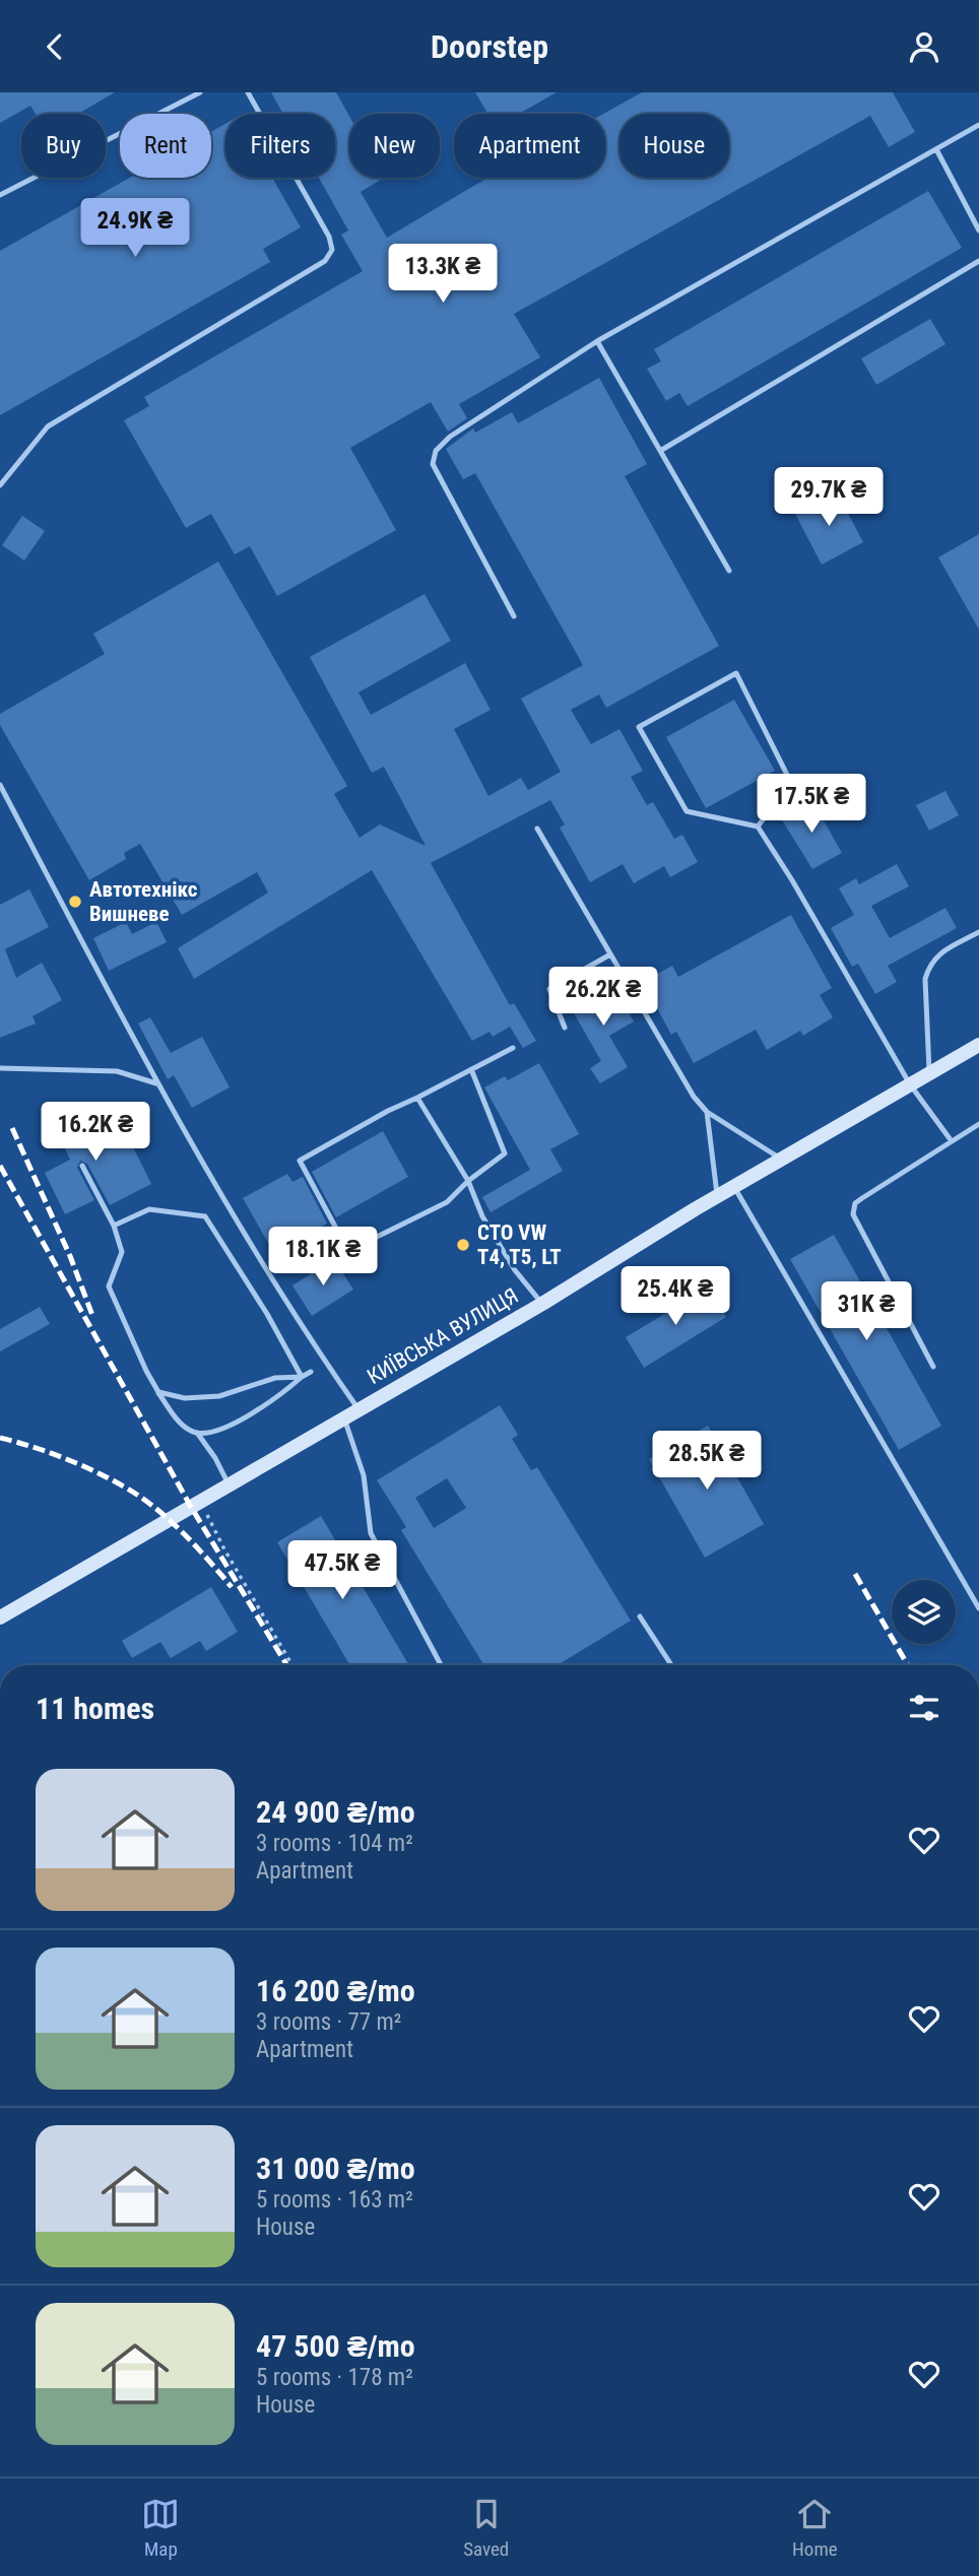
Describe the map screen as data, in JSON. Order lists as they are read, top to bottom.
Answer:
{
  "streets": {
    "main road": ["КИЇВСЬКА ВУЛИЦЯ"]
  },
  "places": ["Автотехнікс Вишневе", "СТО VW T4, T5, LT"],
  "page": {
    "header": "Doorstep",
    "chip": [
      "Buy",
      "Rent",
      "Filters",
      "New",
      "Apartment",
      "House"
    ],
    "price": [
      "24.9K ₴",
      "13.3K ₴",
      "29.7K ₴",
      "17.5K ₴",
      "26.2K ₴",
      "16.2K ₴",
      "18.1K ₴",
      "25.4K ₴",
      "31K ₴",
      "28.5K ₴",
      "47.5K ₴"
    ],
    "heading": "11 homes",
    "list": [
      {
        "name": "24 900 ₴/mo",
        "note": "3 rooms · 104 m² · Apartment"
      },
      {
        "name": "16 200 ₴/mo",
        "note": "3 rooms · 77 m² · Apartment"
      },
      {
        "name": "31 000 ₴/mo",
        "note": "5 rooms · 163 m² · House"
      },
      {
        "name": "47 500 ₴/mo",
        "note": "5 rooms · 178 m² · House"
      }
    ],
    "tabs": ["Map", "Saved", "Home"]
  }
}
